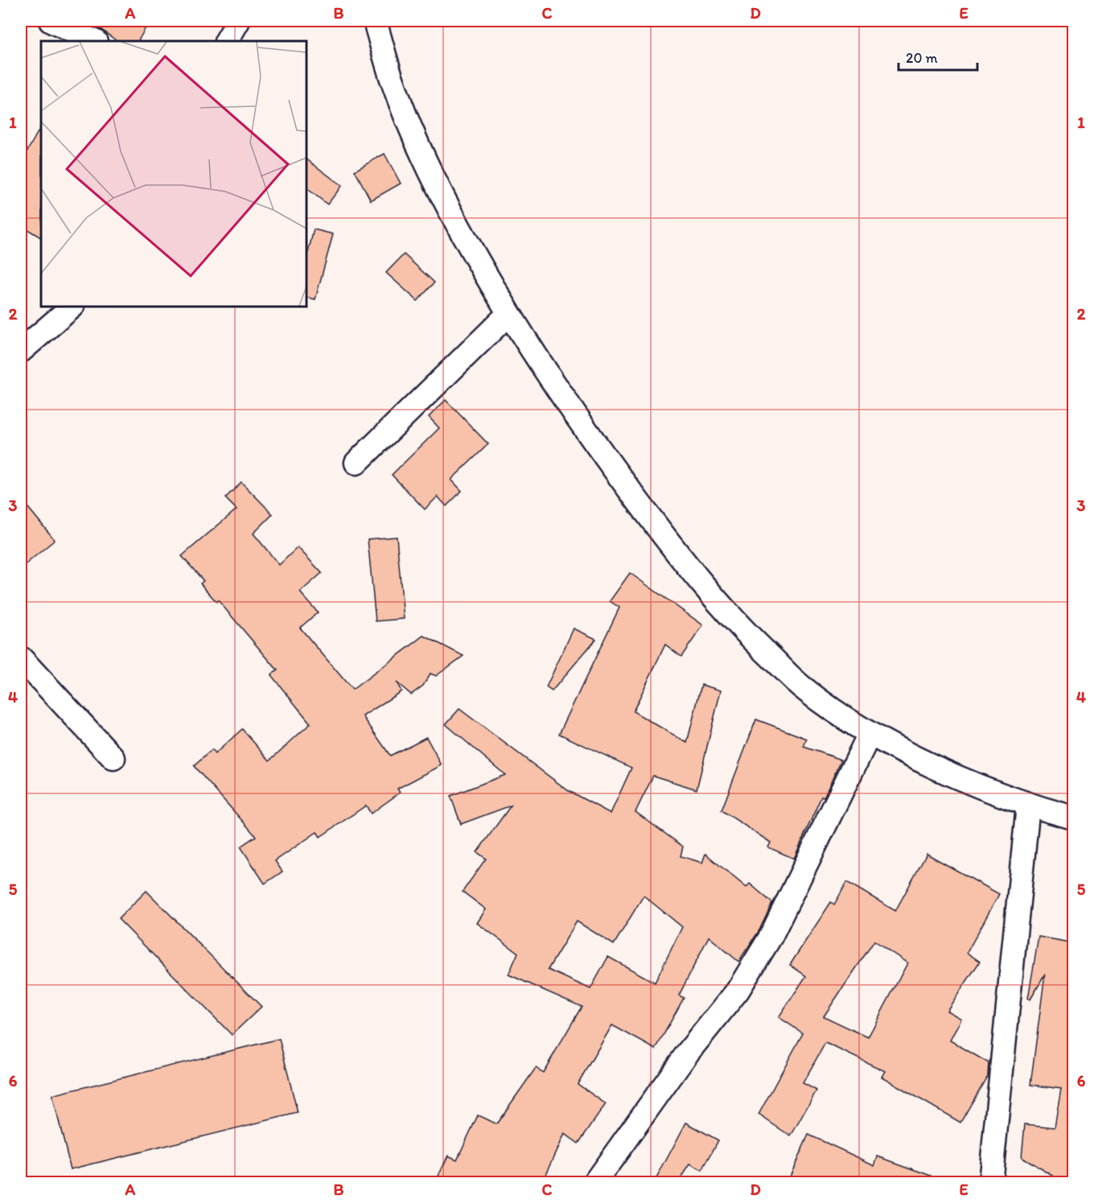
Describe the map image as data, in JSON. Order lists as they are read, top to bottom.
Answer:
{
  "scale_bar": "20 m",
  "grid": {
    "columns": [
      "A",
      "B",
      "C",
      "D",
      "E"
    ],
    "rows": [
      "1",
      "2",
      "3",
      "4",
      "5",
      "6"
    ]
  }
}
